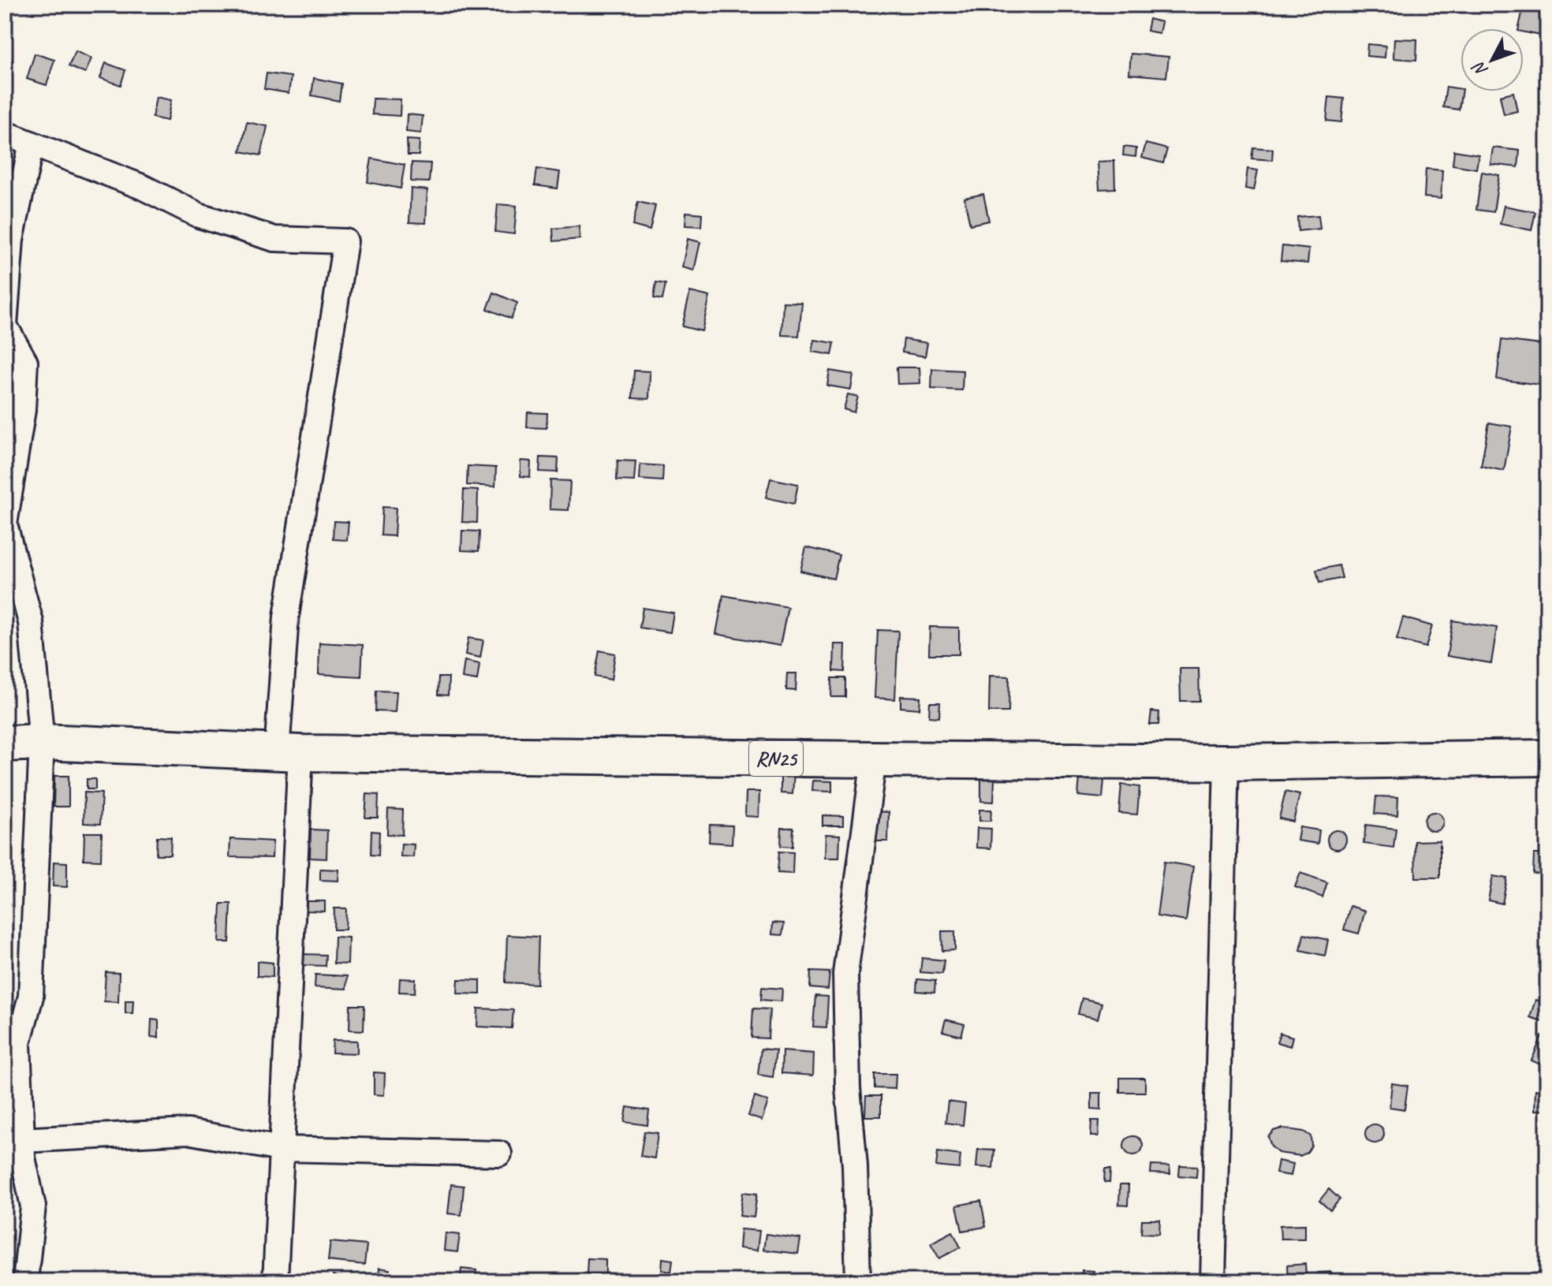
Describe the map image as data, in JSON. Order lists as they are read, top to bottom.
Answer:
{
  "streets": {
    "main road": ["RN25"]
  },
  "north": "bottom left"
}
